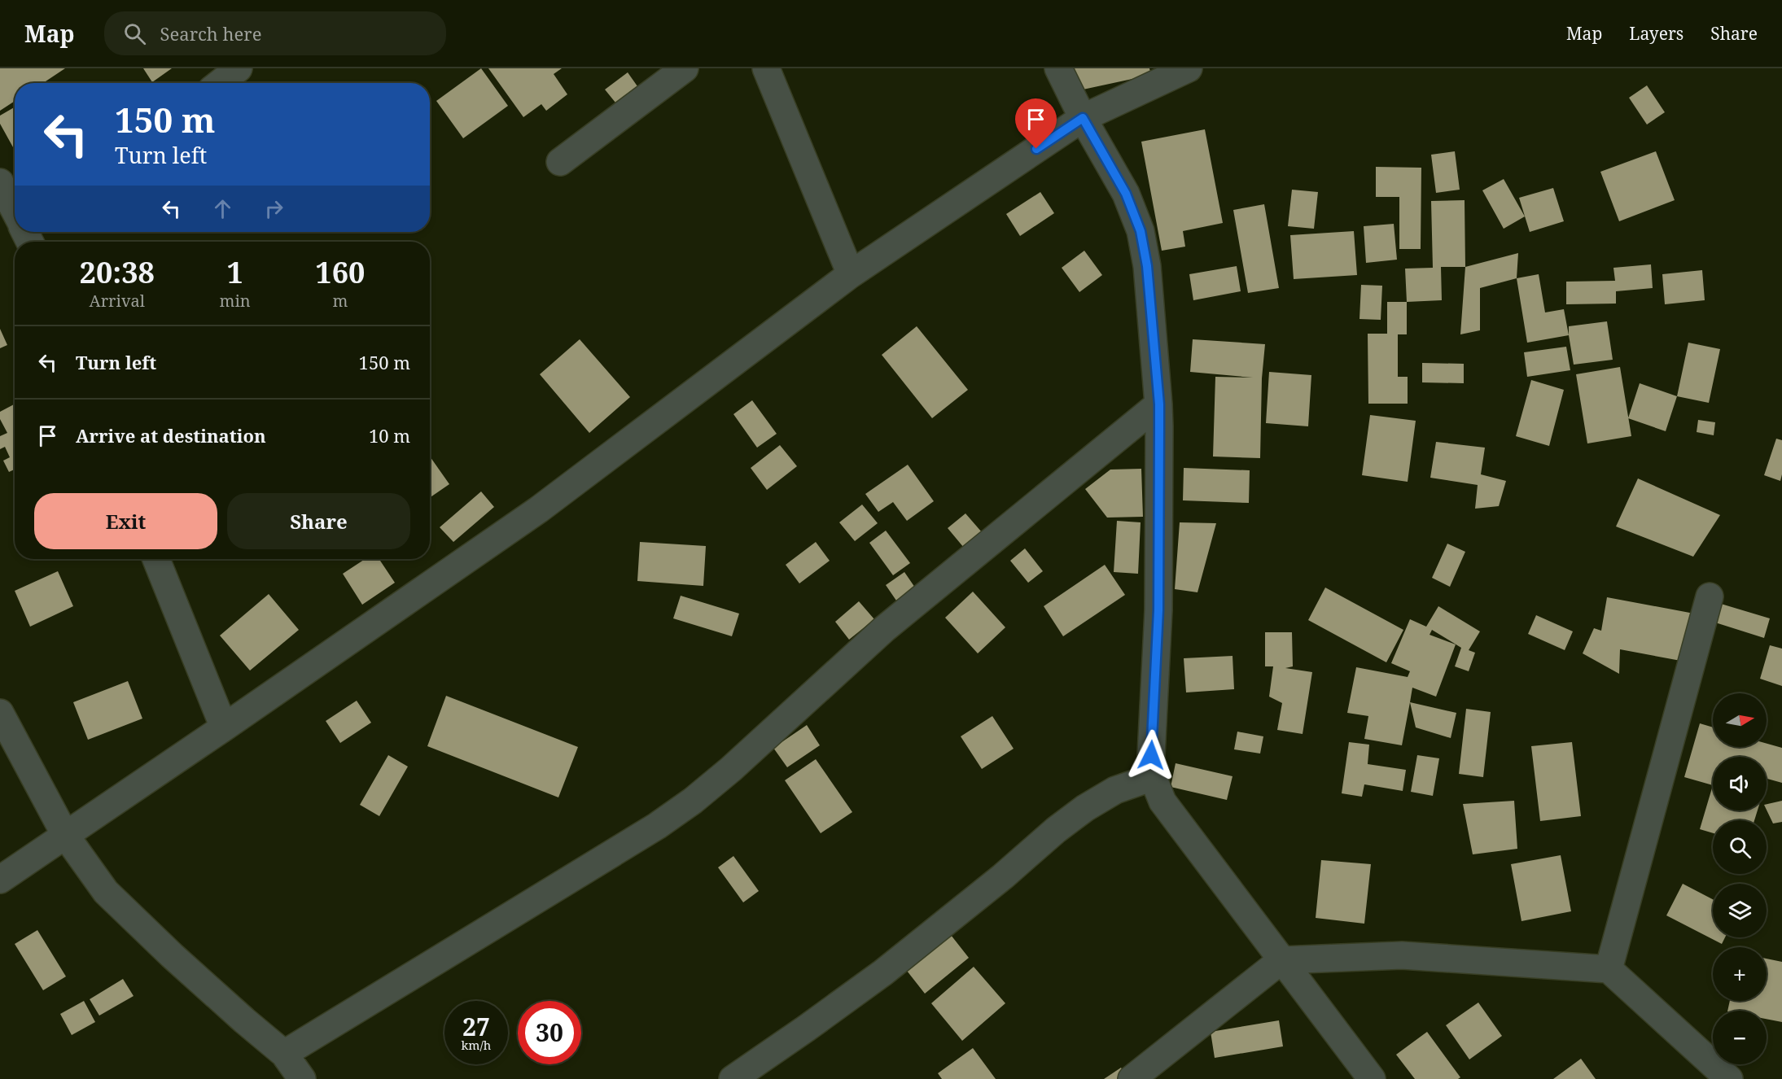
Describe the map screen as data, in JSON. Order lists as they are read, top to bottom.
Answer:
{
  "north": "right",
  "page": {
    "header": "Map",
    "search": "Search here",
    "nav": ["Map", "Layers", "Share"],
    "turn": ["150 m", "Turn left"],
    "eta": [
      "20:38",
      "Arrival",
      "1",
      "min",
      "160",
      "m"
    ],
    "list": [
      {
        "name": "Turn left",
        "value": "150 m"
      },
      {
        "name": "Arrive at destination",
        "value": "10 m"
      }
    ],
    "buttons": ["Exit", "Share"],
    "map_buttons": ["+", "−"],
    "speed": "27 km/h",
    "limit": "30"
  }
}
